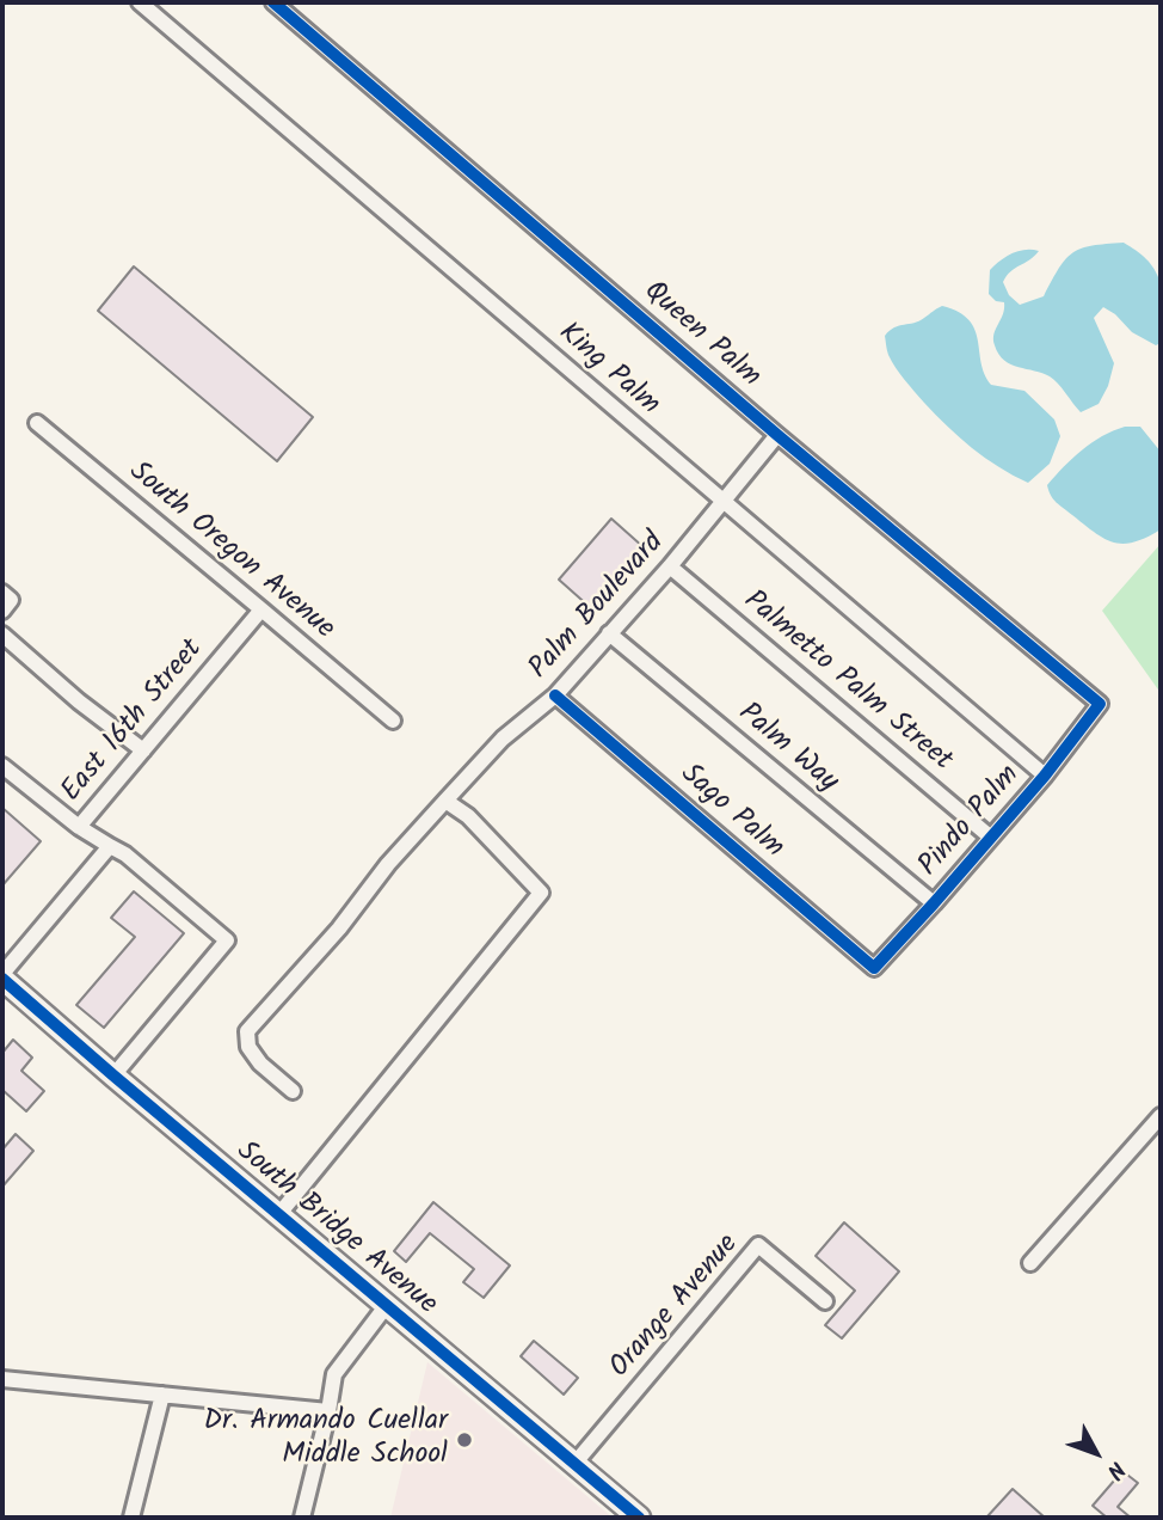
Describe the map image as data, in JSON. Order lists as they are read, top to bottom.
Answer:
{
  "streets": {
    "street": [
      "Queen Palm",
      "King Palm",
      "South Oregon Avenue",
      "Palm Boulevard",
      "Palmetto Palm Street",
      "East 16th Street",
      "Palm Way",
      "Sago Palm",
      "Pindo Palm",
      "South Bridge Avenue",
      "Orange Avenue"
    ]
  },
  "crossings": [
    ["Queen Palm", "Palm Boulevard"],
    ["Queen Palm", "Pindo Palm"],
    ["King Palm", "Palm Boulevard"],
    ["King Palm", "Pindo Palm"],
    ["South Oregon Avenue", "East 16th Street"],
    ["Palm Boulevard", "Palmetto Palm Street"],
    ["Palm Boulevard", "Palm Way"],
    ["Palm Boulevard", "Sago Palm"],
    ["Palmetto Palm Street", "Pindo Palm"],
    ["East 16th Street", "South Bridge Avenue"],
    ["Palm Way", "Pindo Palm"],
    ["Sago Palm", "Pindo Palm"],
    ["South Bridge Avenue", "Orange Avenue"]
  ],
  "places": ["Dr. Armando Cuellar Middle School"],
  "north": "bottom right"
}
